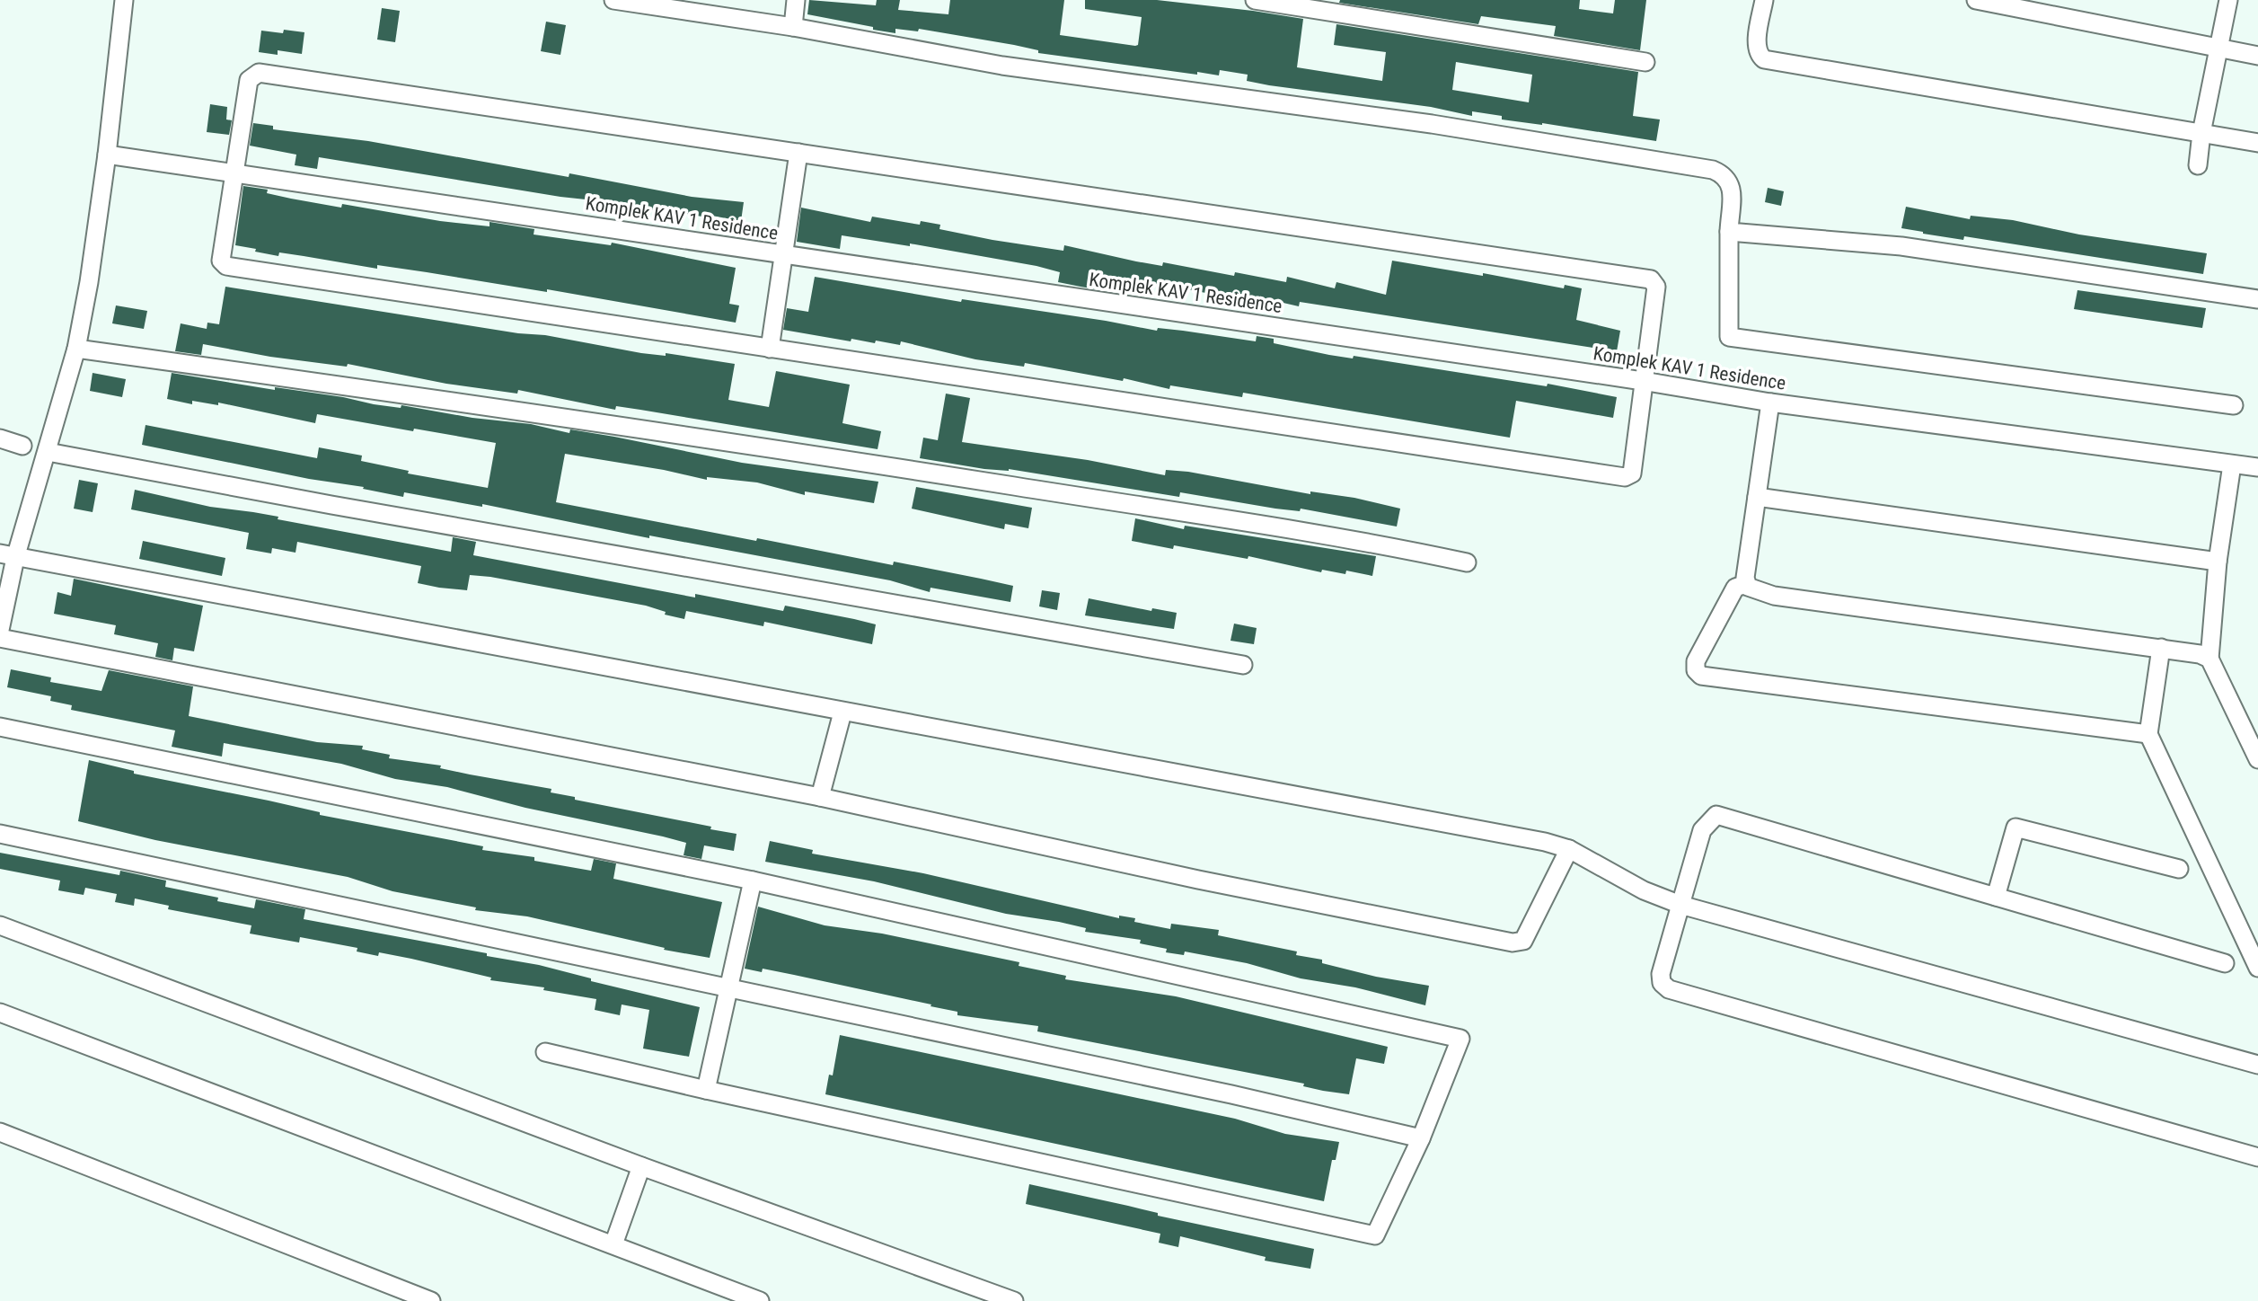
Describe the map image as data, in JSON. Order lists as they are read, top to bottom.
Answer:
{
  "streets": {
    "street": ["Komplek KAV 1 Residence"]
  }
}
